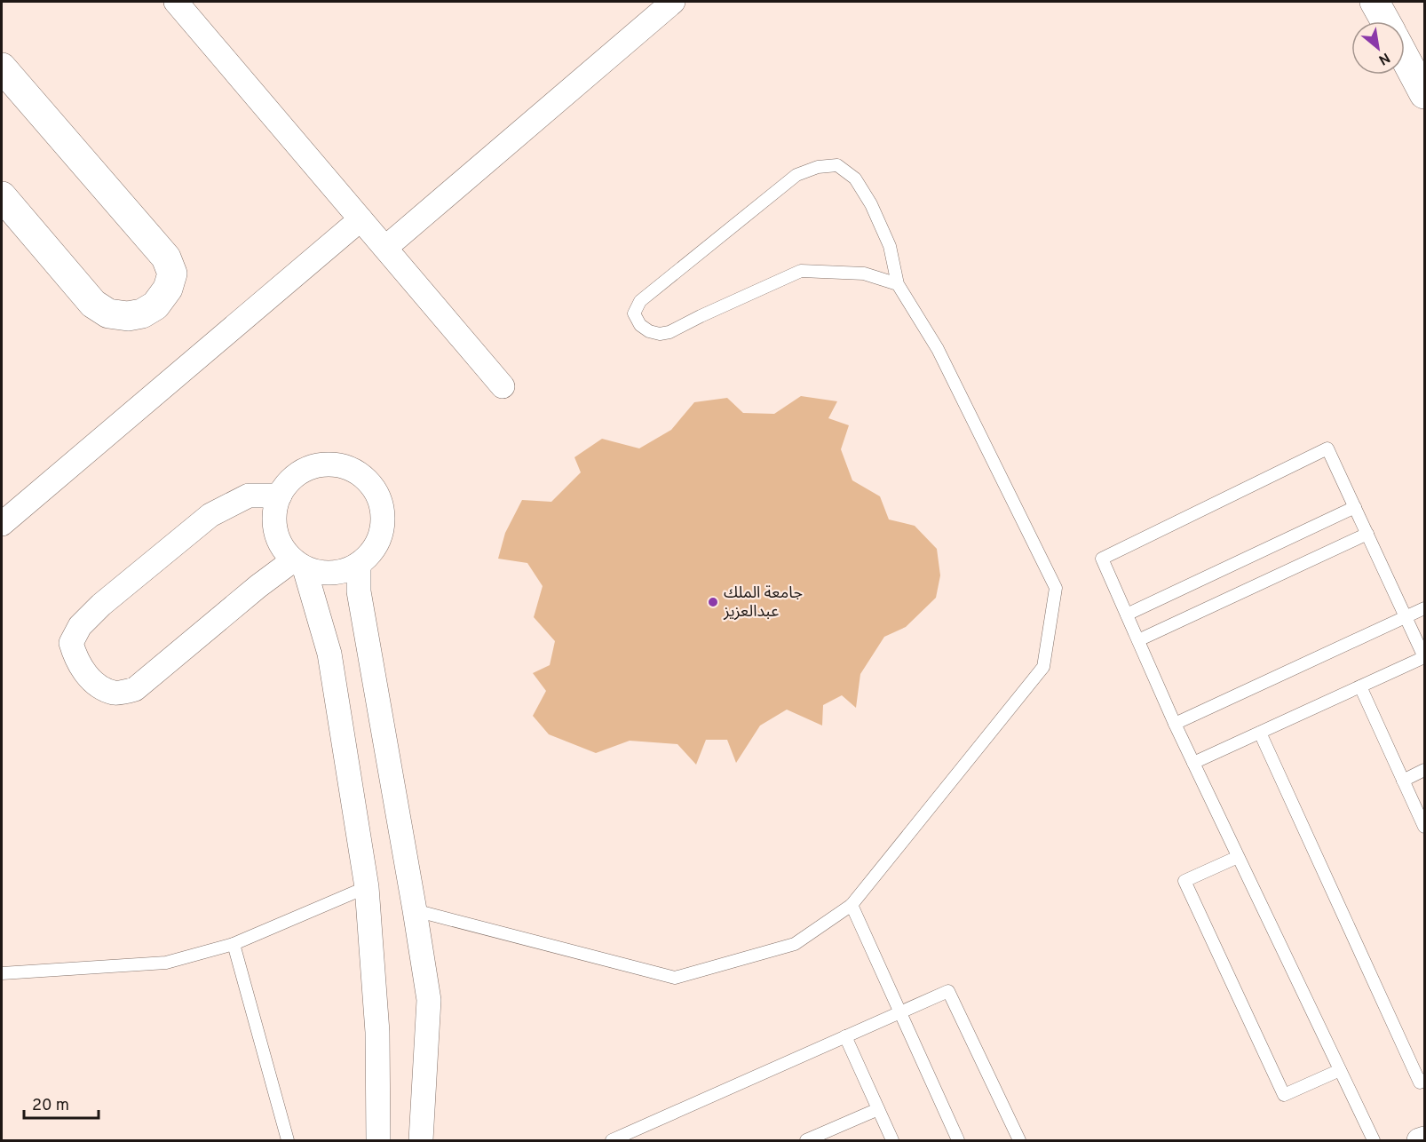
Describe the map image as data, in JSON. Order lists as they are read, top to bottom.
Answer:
{
  "places": ["جامعة الملك عبدالعزيز"],
  "scale_bar": "20 m",
  "north": "bottom right"
}
